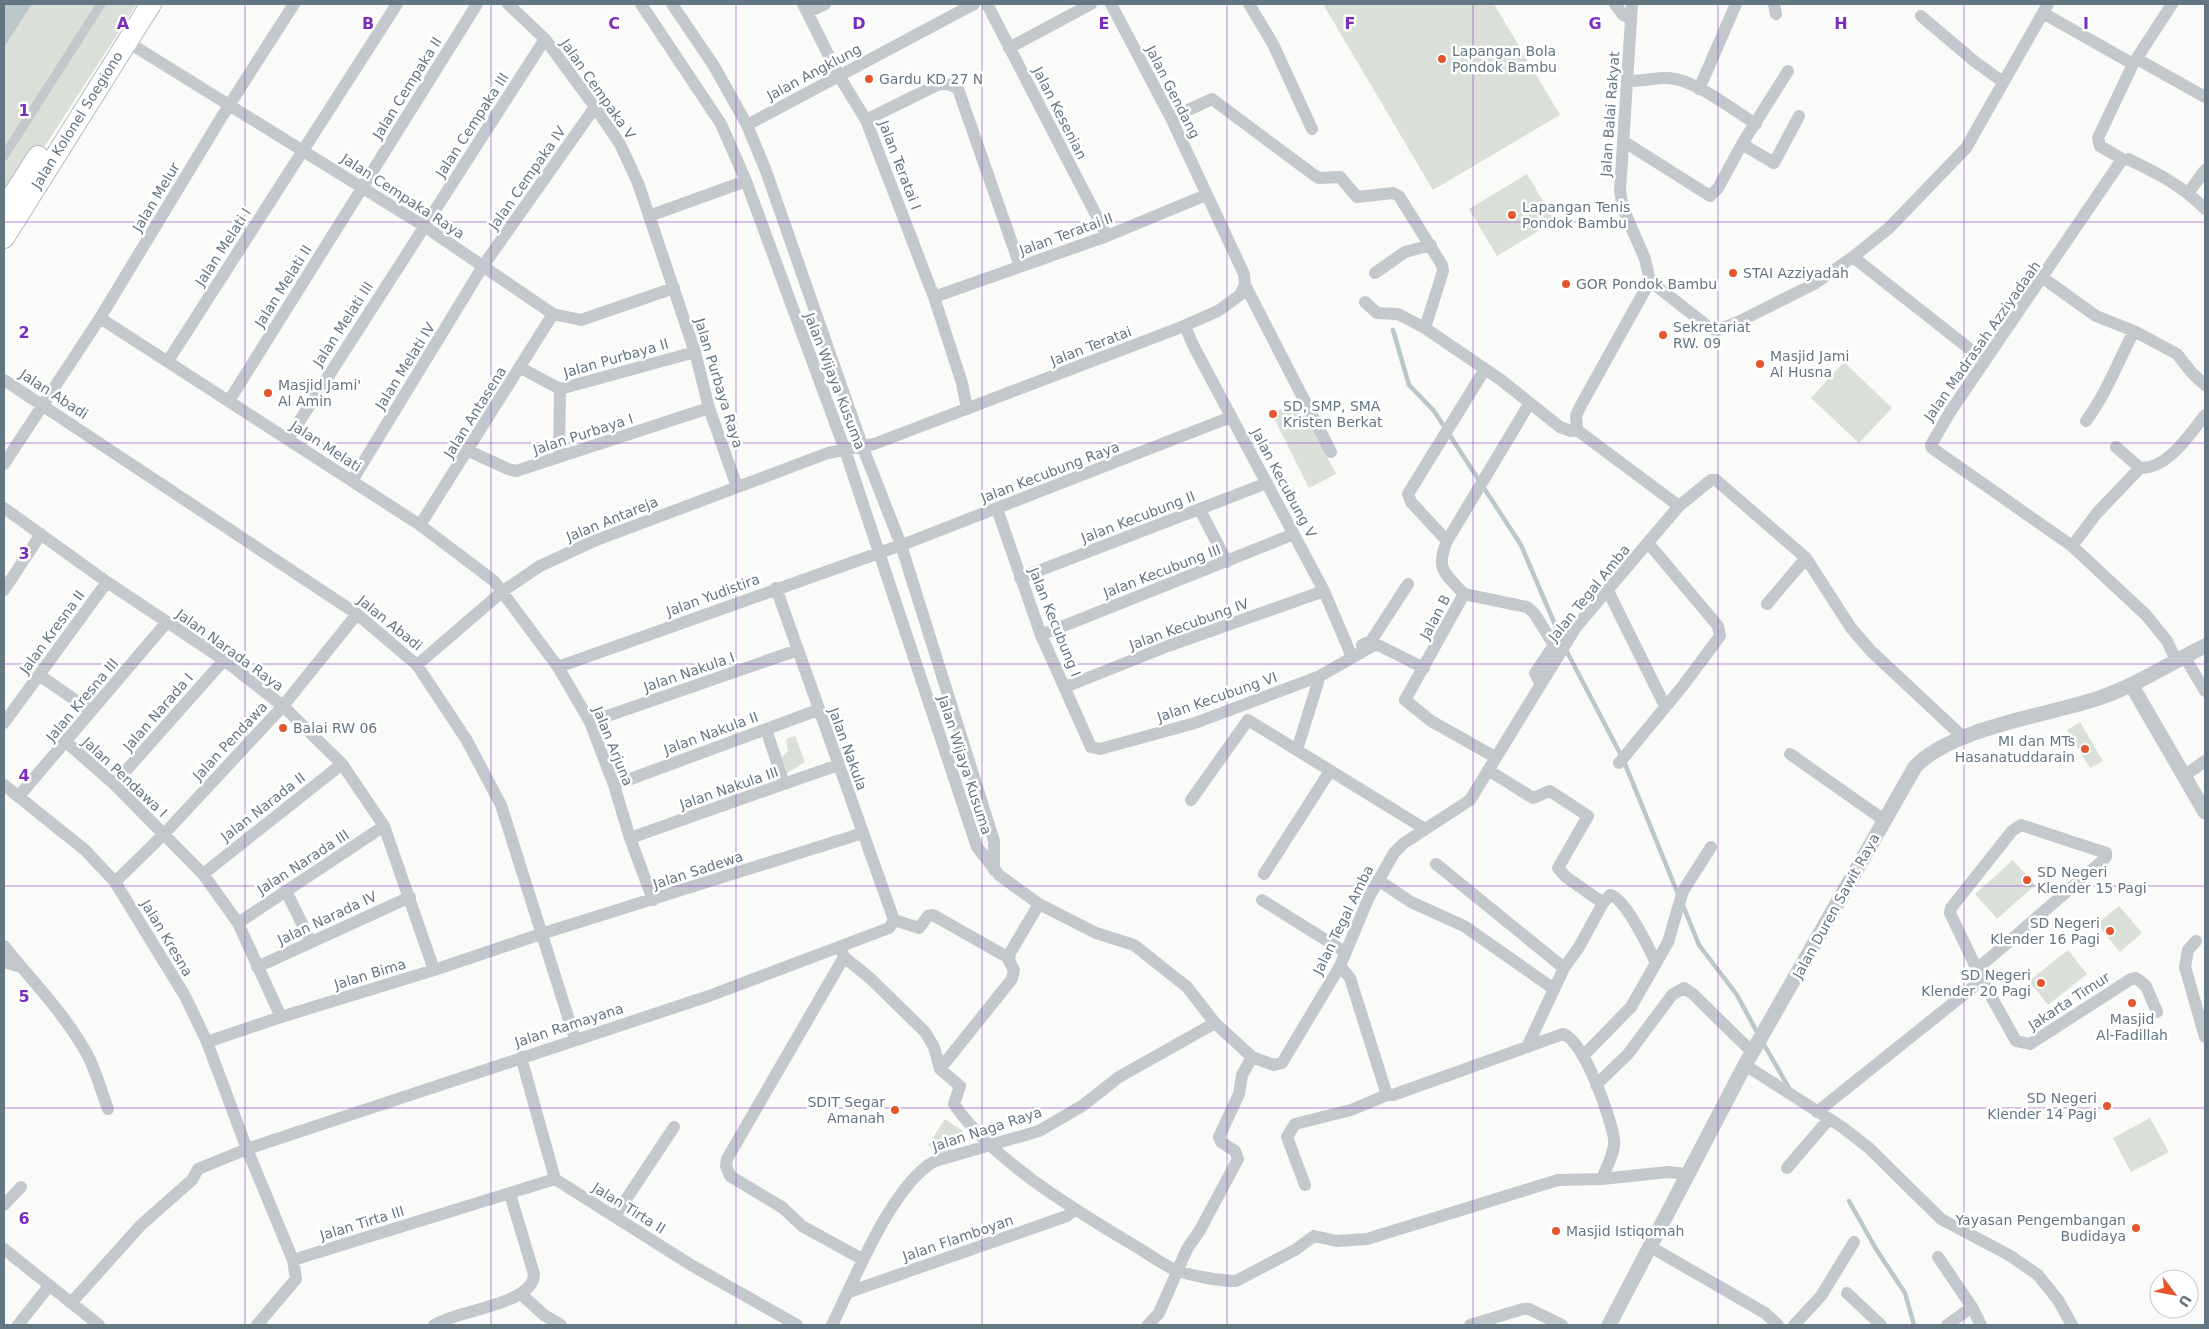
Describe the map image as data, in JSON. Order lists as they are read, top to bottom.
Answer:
{
  "streets": {
    "main road": ["Jalan Kolonel Soegiono"],
    "street": [
      "Jalan Angklung",
      "Jalan Cempaka II",
      "Jalan Cempaka V",
      "Jalan Gendang",
      "Jalan Kesenian",
      "Jalan Balai Rakyat",
      "Jalan Cempaka III",
      "Jalan Teratai I",
      "Jalan Cempaka IV",
      "Jalan Cempaka Raya",
      "Jalan Melur",
      "Jalan Teratai II",
      "Jalan Melati I",
      "Jalan Melati II",
      "Jalan Melati III",
      "Jalan Madrasah Azziyadaah",
      "Jalan Teratai",
      "Jalan Purbaya II",
      "Jalan Melati IV",
      "Jalan Wijaya Kusuma",
      "Jalan Purbaya Raya",
      "Jalan Abadi",
      "Jalan Antasena",
      "Jalan Purbaya I",
      "Jalan Melati",
      "Jalan Kecubung Raya",
      "Jalan Kecubung V",
      "Jalan Kecubung II",
      "Jalan Antareja",
      "Jalan Kecubung III",
      "Jalan Tegal Amba",
      "Jalan Yudistira",
      "Jalan B",
      "Jalan Kecubung I",
      "Jalan Kecubung IV",
      "Jalan Kresna II",
      "Jalan Narada Raya",
      "Jalan Nakula I",
      "Jalan Kecubung VI",
      "Jalan Kresna III",
      "Jalan Narada I",
      "Jalan Nakula II",
      "Jalan Pendawa",
      "Jalan Arjuna",
      "Jalan Nakula",
      "Jalan Pendawa I",
      "Jalan Nakula III",
      "Jalan Narada II",
      "Jalan Narada III",
      "Jalan Sadewa",
      "Jalan Duren Sawit Raya",
      "Jalan Narada IV",
      "Jalan Kresna",
      "Jalan Bima",
      "Jakarta Timur",
      "Jalan Ramayana",
      "Jalan Naga Raya",
      "Jalan Tirta II",
      "Jalan Tirta III",
      "Jalan Flamboyan"
    ]
  },
  "crossings": [
    ["Jalan Angklung", "Jalan Wijaya Kusuma"],
    ["Jalan Cempaka II", "Jalan Cempaka Raya"],
    ["Jalan Cempaka II", "Jalan Melati II"],
    ["Jalan Cempaka V", "Jalan Cempaka III"],
    ["Jalan Cempaka V", "Jalan Cempaka IV"],
    ["Jalan Cempaka V", "Jalan Cempaka Raya"],
    ["Jalan Cempaka V", "Jalan Purbaya Raya"],
    ["Jalan Gendang", "Jalan Teratai II"],
    ["Jalan Kesenian", "Jalan Teratai II"],
    ["Jalan Kolonel Soegiono", "Jalan Cempaka Raya"],
    ["Jalan Cempaka III", "Jalan Cempaka Raya"],
    ["Jalan Cempaka III", "Jalan Melati III"],
    ["Jalan Teratai I", "Jalan Teratai II"],
    ["Jalan Teratai I", "Jalan Teratai"],
    ["Jalan Cempaka IV", "Jalan Cempaka Raya"],
    ["Jalan Cempaka IV", "Jalan Melati IV"],
    ["Jalan Cempaka Raya", "Jalan Melur"],
    ["Jalan Cempaka Raya", "Jalan Melati I"],
    ["Jalan Cempaka Raya", "Jalan Melati II"],
    ["Jalan Cempaka Raya", "Jalan Melati III"],
    ["Jalan Cempaka Raya", "Jalan Melati IV"],
    ["Jalan Cempaka Raya", "Jalan Purbaya Raya"],
    ["Jalan Cempaka Raya", "Jalan Antasena"],
    ["Jalan Melur", "Jalan Abadi"],
    ["Jalan Melur", "Jalan Melati"],
    ["Jalan Melati I", "Jalan Melati"],
    ["Jalan Melati II", "Jalan Melati"],
    ["Jalan Melati III", "Jalan Melati"],
    ["Jalan Madrasah Azziyadaah", "Jalan Duren Sawit Raya"],
    ["Jalan Teratai", "Jalan Wijaya Kusuma"],
    ["Jalan Teratai", "Jalan Kecubung V"],
    ["Jalan Teratai", "Jalan Antareja"],
    ["Jalan Purbaya II", "Jalan Purbaya Raya"],
    ["Jalan Purbaya II", "Jalan Antasena"],
    ["Jalan Melati IV", "Jalan Melati"],
    ["Jalan Wijaya Kusuma", "Jalan Kecubung Raya"],
    ["Jalan Wijaya Kusuma", "Jalan Antareja"],
    ["Jalan Wijaya Kusuma", "Jalan Tegal Amba"],
    ["Jalan Wijaya Kusuma", "Jalan Yudistira"],
    ["Jalan Purbaya Raya", "Jalan Purbaya I"],
    ["Jalan Purbaya Raya", "Jalan Antareja"],
    ["Jalan Abadi", "Jalan Antareja"],
    ["Jalan Abadi", "Jalan Pendawa"],
    ["Jalan Abadi", "Jalan Sadewa"],
    ["Jalan Abadi", "Jalan Bima"],
    ["Jalan Abadi", "Jalan Ramayana"],
    ["Jalan Antasena", "Jalan Purbaya I"],
    ["Jalan Antasena", "Jalan Melati"],
    ["Jalan Melati", "Jalan Antareja"],
    ["Jalan Melati", "Jalan Arjuna"],
    ["Jalan Kecubung Raya", "Jalan Kecubung V"],
    ["Jalan Kecubung Raya", "Jalan Yudistira"],
    ["Jalan Kecubung Raya", "Jalan Kecubung I"],
    ["Jalan Kecubung V", "Jalan Kecubung II"],
    ["Jalan Kecubung V", "Jalan Kecubung III"],
    ["Jalan Kecubung V", "Jalan Kecubung IV"],
    ["Jalan Kecubung V", "Jalan Kecubung VI"],
    ["Jalan Kecubung II", "Jalan Kecubung I"],
    ["Jalan Antareja", "Jalan Arjuna"],
    ["Jalan Kecubung III", "Jalan Kecubung I"],
    ["Jalan Tegal Amba", "Jalan B"],
    ["Jalan Tegal Amba", "Jalan Naga Raya"],
    ["Jalan Yudistira", "Jalan Arjuna"],
    ["Jalan Yudistira", "Jalan Nakula"],
    ["Jalan Kecubung I", "Jalan Kecubung IV"],
    ["Jalan Kecubung I", "Jalan Kecubung VI"],
    ["Jalan Kresna II", "Jalan Narada Raya"],
    ["Jalan Narada Raya", "Jalan Kresna III"],
    ["Jalan Narada Raya", "Jalan Narada I"],
    ["Jalan Narada Raya", "Jalan Pendawa"],
    ["Jalan Narada Raya", "Jalan Narada II"],
    ["Jalan Narada Raya", "Jalan Narada III"],
    ["Jalan Narada Raya", "Jalan Narada IV"],
    ["Jalan Narada Raya", "Jalan Bima"],
    ["Jalan Nakula I", "Jalan Arjuna"],
    ["Jalan Nakula I", "Jalan Nakula"],
    ["Jalan Kresna III", "Jalan Pendawa I"],
    ["Jalan Kresna III", "Jalan Kresna"],
    ["Jalan Narada I", "Jalan Pendawa I"],
    ["Jalan Nakula II", "Jalan Arjuna"],
    ["Jalan Nakula II", "Jalan Nakula"],
    ["Jalan Pendawa", "Jalan Pendawa I"],
    ["Jalan Pendawa", "Jalan Kresna"],
    ["Jalan Arjuna", "Jalan Nakula III"],
    ["Jalan Arjuna", "Jalan Sadewa"],
    ["Jalan Nakula", "Jalan Nakula III"],
    ["Jalan Nakula", "Jalan Sadewa"],
    ["Jalan Nakula", "Jalan Ramayana"],
    ["Jalan Pendawa I", "Jalan Narada II"],
    ["Jalan Pendawa I", "Jalan Narada III"],
    ["Jalan Pendawa I", "Jalan Narada IV"],
    ["Jalan Pendawa I", "Jalan Bima"],
    ["Jalan Sadewa", "Jalan Bima"],
    ["Jalan Kresna", "Jalan Bima"],
    ["Jalan Kresna", "Jalan Ramayana"],
    ["Jalan Naga Raya", "Jalan Flamboyan"],
    ["Jalan Tirta II", "Jalan Tirta III"]
  ],
  "places": [
    "Lapangan Bola Pondok Bambu",
    "Gardu KD 27 N",
    "Lapangan Tenis Pondok Bambu",
    "STAI Azziyadah",
    "GOR Pondok Bambu",
    "Sekretariat RW. 09",
    "Masjid Jami Al Husna",
    "Masjid Jami' Al Amin",
    "SD, SMP, SMA Kristen Berkat",
    "Balai RW 06",
    "MI dan MTs Hasanatuddarain",
    "SD Negeri Klender 15 Pagi",
    "SD Negeri Klender 16 Pagi",
    "SD Negeri Klender 20 Pagi",
    "Masjid Al-Fadillah",
    "SD Negeri Klender 14 Pagi",
    "SDIT Segar Amanah",
    "Yayasan Pengembangan Budidaya",
    "Masjid Istiqomah"
  ],
  "north": "bottom right",
  "grid": {
    "columns": [
      "A",
      "B",
      "C",
      "D",
      "E",
      "F",
      "G",
      "H",
      "I"
    ],
    "rows": [
      "1",
      "2",
      "3",
      "4",
      "5",
      "6"
    ]
  }
}
